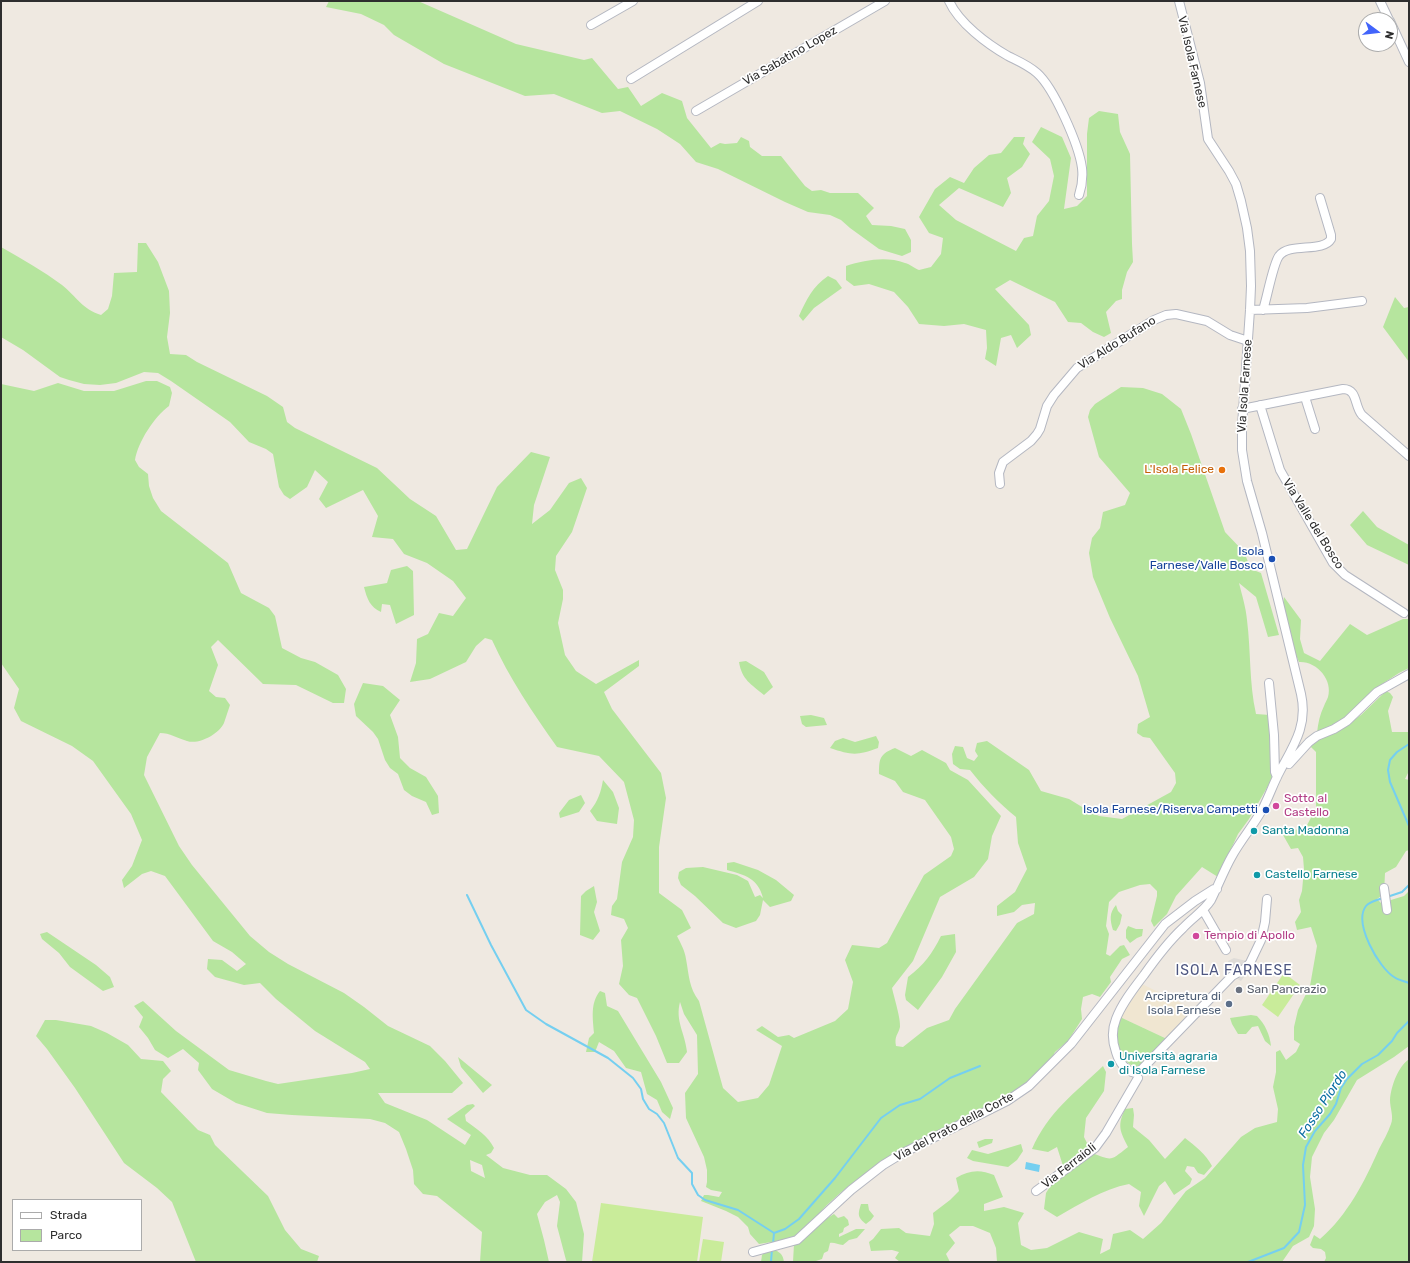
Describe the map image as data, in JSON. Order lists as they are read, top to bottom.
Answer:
{
  "streets": {
    "street": [
      "Via Sabatino Lopez",
      "Via Isola Farnese",
      "Via Aldo Bufano",
      "Via Valle del Bosco",
      "Via del Prato della Corte",
      "Via Ferraioli"
    ]
  },
  "crossings": [
    ["Via Isola Farnese", "Via Aldo Bufano"],
    ["Via Isola Farnese", "Via del Prato della Corte"]
  ],
  "districts": ["ISOLA FARNESE"],
  "water": ["Fosso Piordo"],
  "places": [
    "L'Isola Felice",
    "Isola Farnese/Valle Bosco",
    "Sotto al Castello",
    "Isola Farnese/Riserva Campetti",
    "Santa Madonna",
    "Castello Farnese",
    "Tempio di Apollo",
    "San Pancrazio",
    "Arcipretura di Isola Farnese",
    "Università agraria di Isola Farnese"
  ],
  "legend": ["Strada", "Parco"],
  "north": "right"
}
